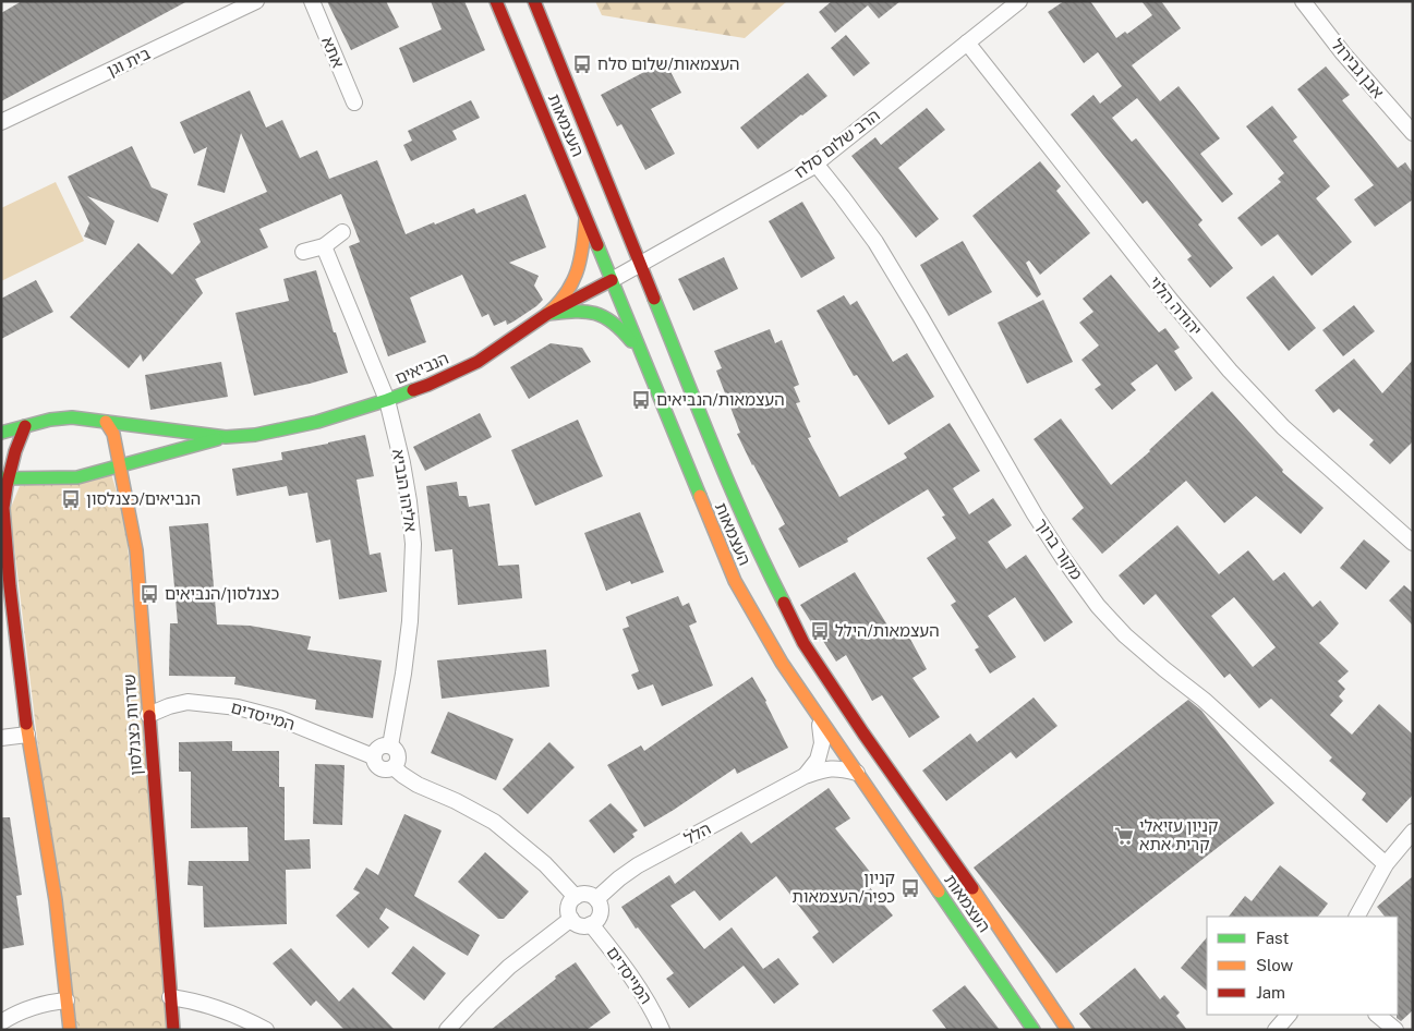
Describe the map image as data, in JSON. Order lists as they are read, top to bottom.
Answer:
{
  "streets": {
    "main road": ["העצמאות", "הנביאים", "שדרות כצנלסון"],
    "street": [
      "אתא",
      "בית וגן",
      "אבן גבירול",
      "הרב שלום סלח",
      "יהודה הלוי",
      "אליהו הנביא",
      "מקור ברוך",
      "המייסדים",
      "הלל"
    ]
  },
  "crossings": [
    ["העצמאות", "הרב שלום סלח"],
    ["העצמאות", "הנביאים"],
    ["העצמאות", "הלל"],
    ["הרב שלום סלח", "יהודה הלוי"],
    ["הרב שלום סלח", "הנביאים"],
    ["הרב שלום סלח", "מקור ברוך"],
    ["הנביאים", "אליהו הנביא"],
    ["הנביאים", "שדרות כצנלסון"],
    ["אליהו הנביא", "המייסדים"],
    ["המייסדים", "שדרות כצנלסון"],
    ["המייסדים", "הלל"]
  ],
  "places": {
    "bus stop": [
      "העצמאות/שלום סלח",
      "העצמאות/הנביאים",
      "הנביאים/כצנלסון",
      "כצנלסון/הנביאים",
      "העצמאות/הילל",
      "קניון כפיר/העצמאות"
    ],
    "supermarket": ["קניון עזיאלי קרית אתא"]
  },
  "legend": ["Fast", "Slow", "Jam"]
}
